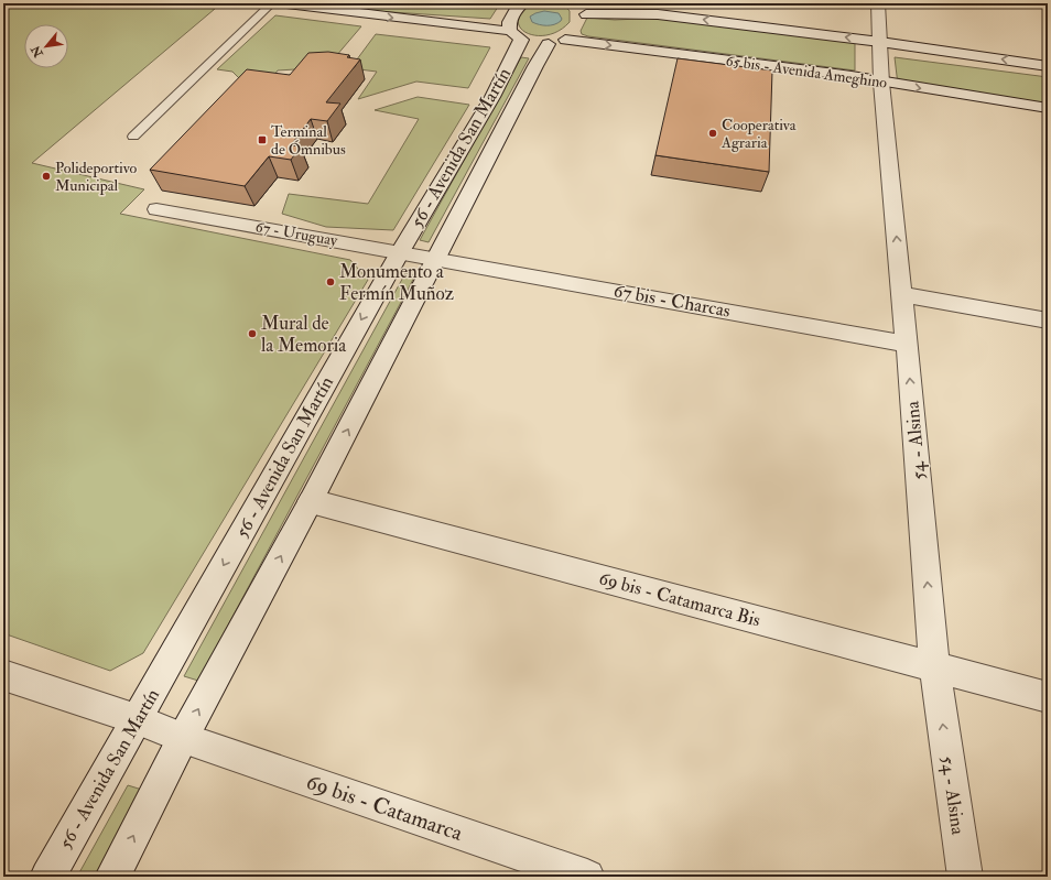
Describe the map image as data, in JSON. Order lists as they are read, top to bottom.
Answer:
{
  "streets": {
    "main road": [
      "65 bis - Avenida Ameghino",
      "56 - Avenida San Martín",
      "67 - Uruguay",
      "67 bis - Charcas",
      "54 - Alsina",
      "69 bis - Catamarca Bis",
      "69 bis - Catamarca"
    ]
  },
  "crossings": [
    ["65 bis - Avenida Ameghino", "56 - Avenida San Martín"],
    ["65 bis - Avenida Ameghino", "54 - Alsina"],
    ["56 - Avenida San Martín", "67 - Uruguay"],
    ["56 - Avenida San Martín", "67 bis - Charcas"],
    ["56 - Avenida San Martín", "69 bis - Catamarca Bis"],
    ["56 - Avenida San Martín", "69 bis - Catamarca"],
    ["67 - Uruguay", "67 bis - Charcas"],
    ["67 bis - Charcas", "54 - Alsina"],
    ["54 - Alsina", "69 bis - Catamarca Bis"]
  ],
  "one_way": ["54 - Alsina"],
  "places": {
    "other": [
      "Cooperativa Agraria",
      "Polideportivo Municipal",
      "Monumento a Fermín Muñoz",
      "Mural de la Memoria"
    ],
    "transit": ["Terminal de Ómnibus"]
  },
  "north": "bottom left"
}
